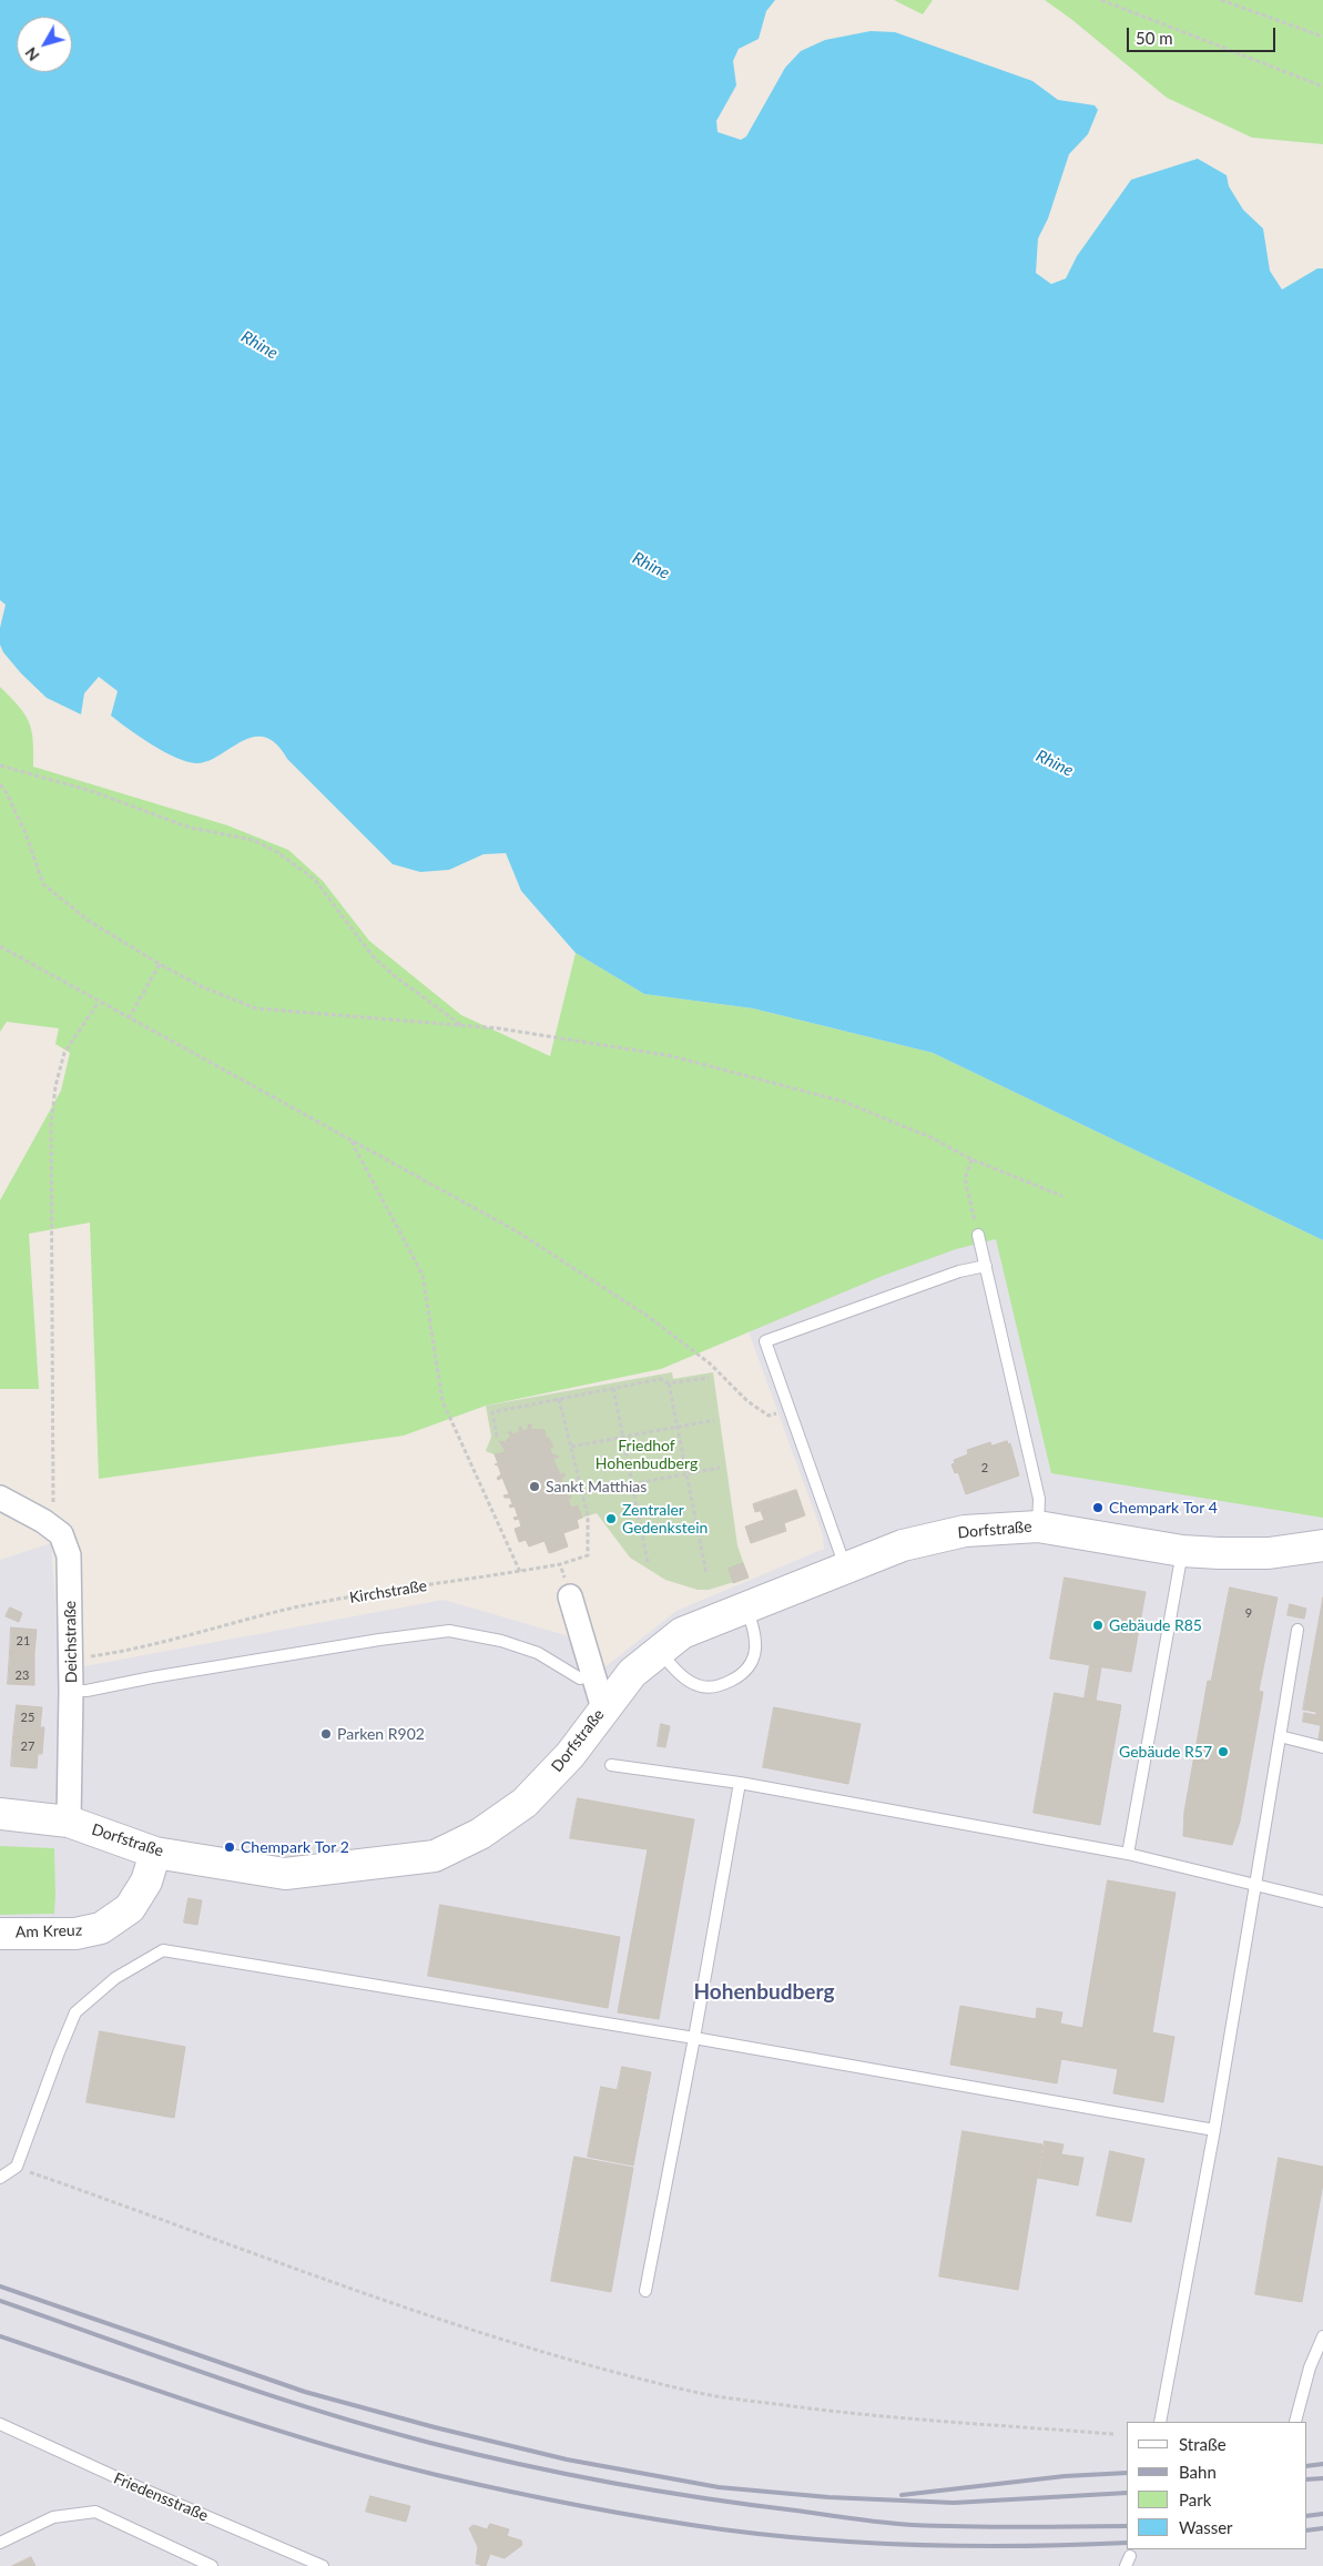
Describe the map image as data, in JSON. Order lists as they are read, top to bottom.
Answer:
{
  "streets": {
    "street": ["Dorfstraße", "Deichstraße", "Am Kreuz"],
    "lane": ["Friedensstraße"],
    "path": ["Kirchstraße"]
  },
  "crossings": [
    ["Dorfstraße", "Deichstraße"],
    ["Dorfstraße", "Am Kreuz"],
    ["Kirchstraße", "Deichstraße"]
  ],
  "districts": ["Hohenbudberg"],
  "water": ["Rhine"],
  "parks": ["Friedhof Hohenbudberg"],
  "places": [
    "Sankt Matthias",
    "Chempark Tor 4",
    "Zentraler Gedenkstein",
    "Gebäude R85",
    "Parken R902",
    "Gebäude R57",
    "Chempark Tor 2"
  ],
  "house_numbers": [
    "2",
    "9",
    "21",
    "23",
    "25",
    "27"
  ],
  "legend": [
    "Straße",
    "Bahn",
    "Park",
    "Wasser"
  ],
  "scale_bar": "50 m",
  "north": "bottom left"
}
